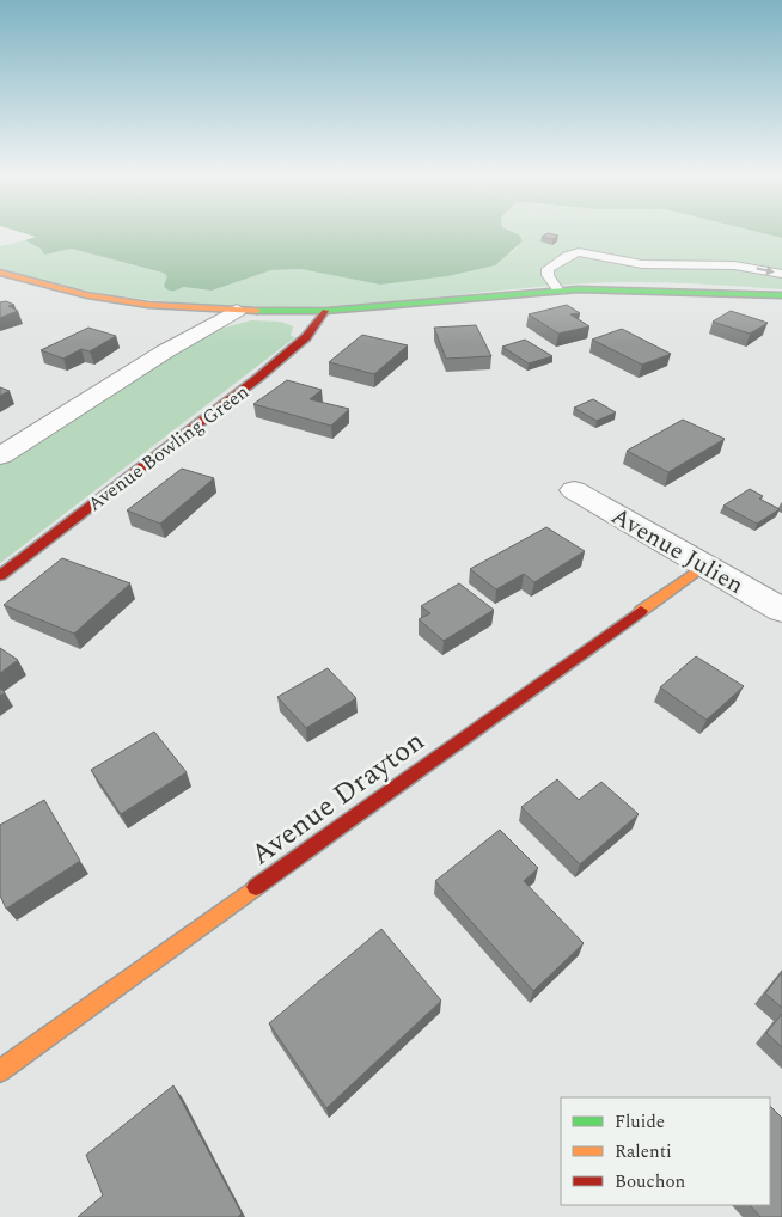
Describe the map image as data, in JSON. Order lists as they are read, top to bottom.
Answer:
{
  "streets": {
    "street": ["Avenue Bowling Green", "Avenue Julien", "Avenue Drayton"]
  },
  "crossings": [
    ["Avenue Julien", "Avenue Drayton"]
  ],
  "legend": ["Fluide", "Ralenti", "Bouchon"]
}
